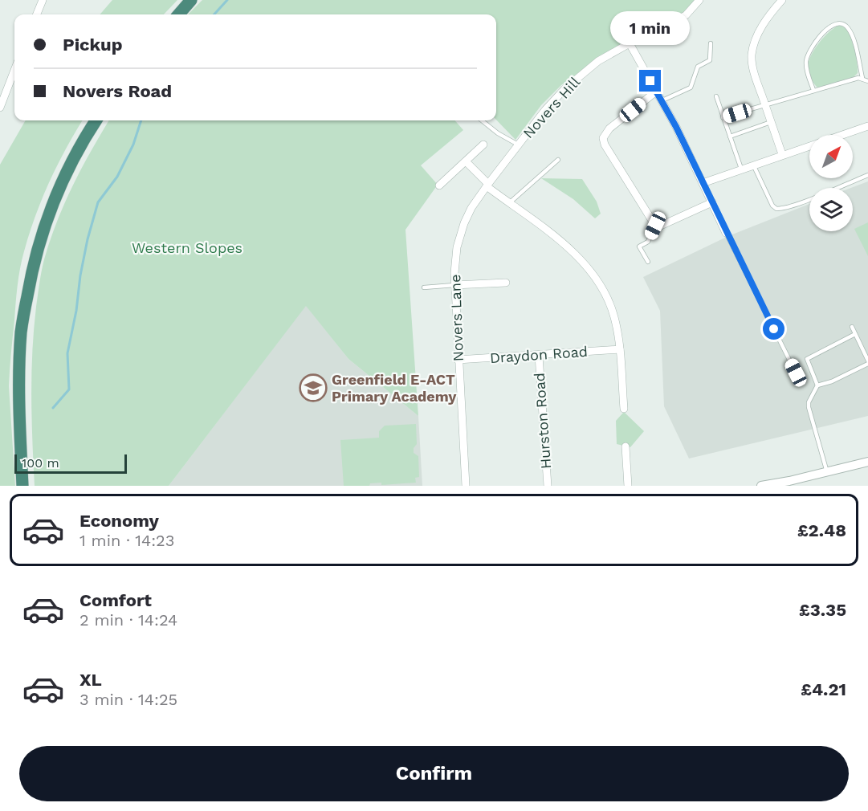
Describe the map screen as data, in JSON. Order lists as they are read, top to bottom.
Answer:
{
  "streets": {
    "street": [
      "Novers Hill",
      "Novers Lane",
      "Draydon Road",
      "Hurston Road"
    ]
  },
  "crossings": [
    ["Novers Hill", "Novers Lane"],
    ["Novers Lane", "Draydon Road"],
    ["Draydon Road", "Hurston Road"]
  ],
  "parks": ["Western Slopes"],
  "places": {
    "school or university": ["Greenfield E-ACT Primary Academy"]
  },
  "scale_bar": "100 m",
  "north": "top right",
  "page": {
    "bubble": "1 min",
    "banner": ["Pickup", "Novers Road"],
    "scale": "100 m",
    "list": [
      {
        "name": "Economy",
        "note": "1 min · 14:23",
        "value": "£2.48"
      },
      {
        "name": "Comfort",
        "note": "2 min · 14:24",
        "value": "£3.35"
      },
      {
        "name": "XL",
        "note": "3 min · 14:25",
        "value": "£4.21"
      }
    ],
    "buttons": "Confirm"
  }
}
